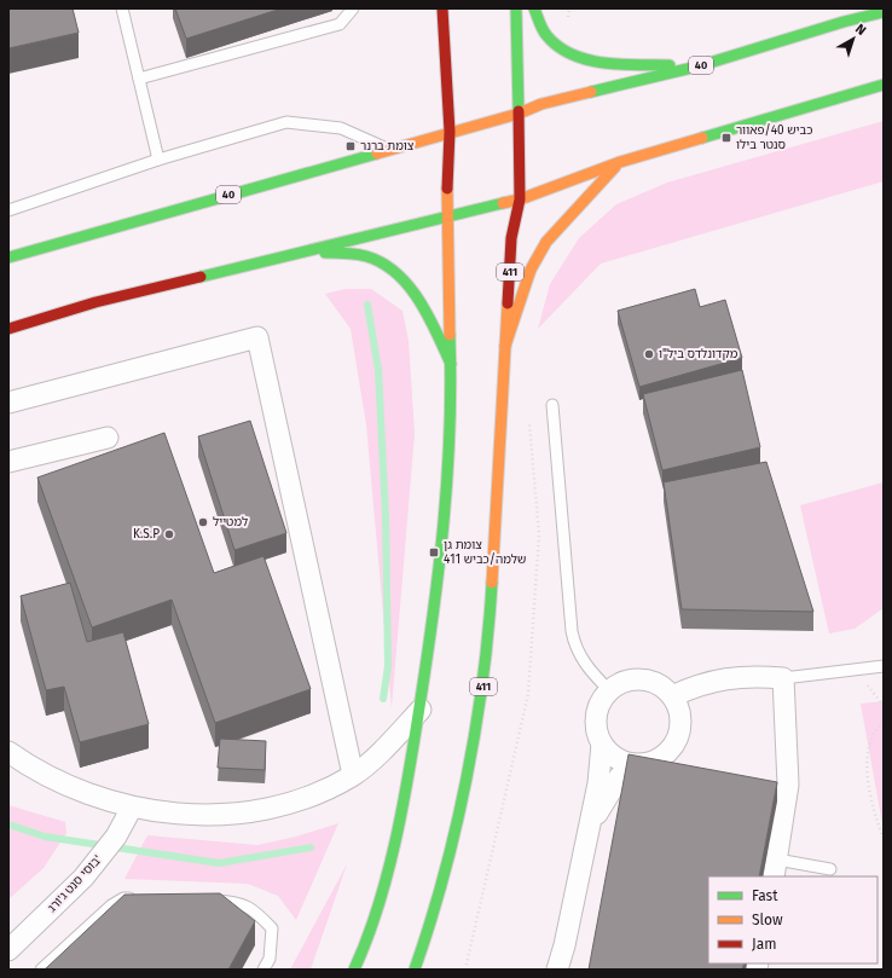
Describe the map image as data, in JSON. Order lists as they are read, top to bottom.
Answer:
{
  "streets": {
    "main road": ["40", "411"],
    "street": ["בוסי סנט ג'ורג'"]
  },
  "crossings": [
    ["40", "411"]
  ],
  "places": {
    "transit": ["כביש 40/פאוור סנטר בילו", "צומת ברנר", "צומת גן שלמה/כביש 411"],
    "other": ["מקדונלדס ביל\"ו", "למטייל", "K.S.P"]
  },
  "legend": ["Fast", "Slow", "Jam"],
  "north": "top right"
}
